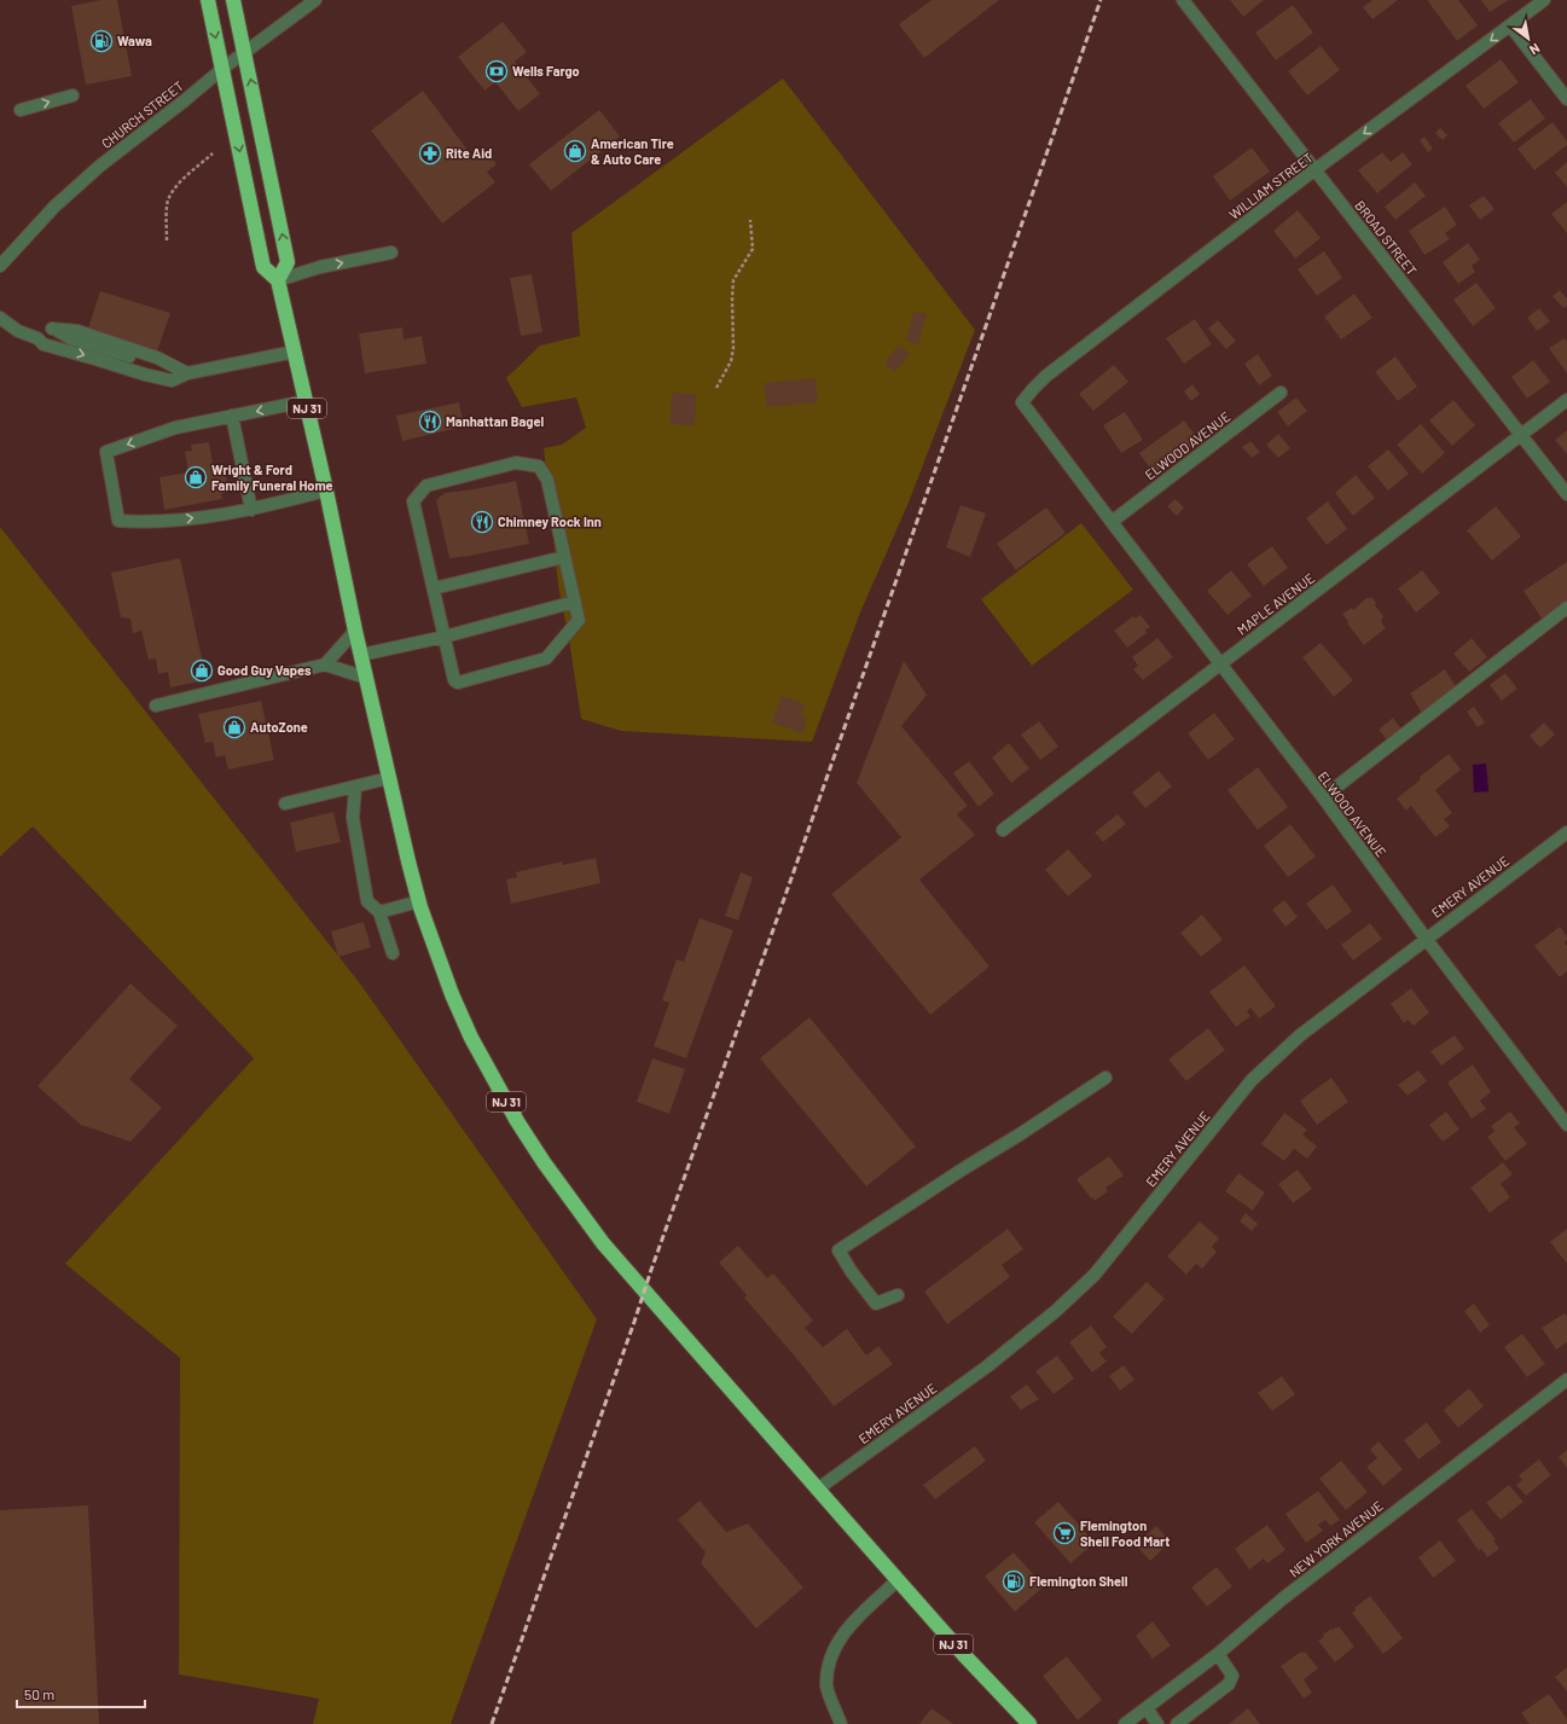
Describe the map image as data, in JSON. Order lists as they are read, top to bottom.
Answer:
{
  "streets": {
    "highway": ["NJ 31"],
    "street": [
      "CHURCH STREET",
      "WILLIAM STREET",
      "BROAD STREET",
      "ELWOOD AVENUE",
      "MAPLE AVENUE",
      "EMERY AVENUE",
      "NEW YORK AVENUE"
    ]
  },
  "crossings": [
    ["CHURCH STREET", "NJ 31"],
    ["WILLIAM STREET", "BROAD STREET"],
    ["WILLIAM STREET", "ELWOOD AVENUE"],
    ["BROAD STREET", "MAPLE AVENUE"],
    ["NJ 31", "EMERY AVENUE"],
    ["ELWOOD AVENUE", "MAPLE AVENUE"],
    ["ELWOOD AVENUE", "EMERY AVENUE"]
  ],
  "one_way": ["WILLIAM STREET"],
  "places": {
    "fuel station": ["Wawa", "Flemington Shell"],
    "bank": ["Wells Fargo"],
    "shop": [
      "American Tire & Auto Care",
      "Wright & Ford Family Funeral Home",
      "Good Guy Vapes",
      "AutoZone"
    ],
    "pharmacy": ["Rite Aid"],
    "restaurant": ["Manhattan Bagel", "Chimney Rock Inn"],
    "supermarket": ["Flemington Shell Food Mart"]
  },
  "scale_bar": "50 m",
  "north": "bottom right"
}
